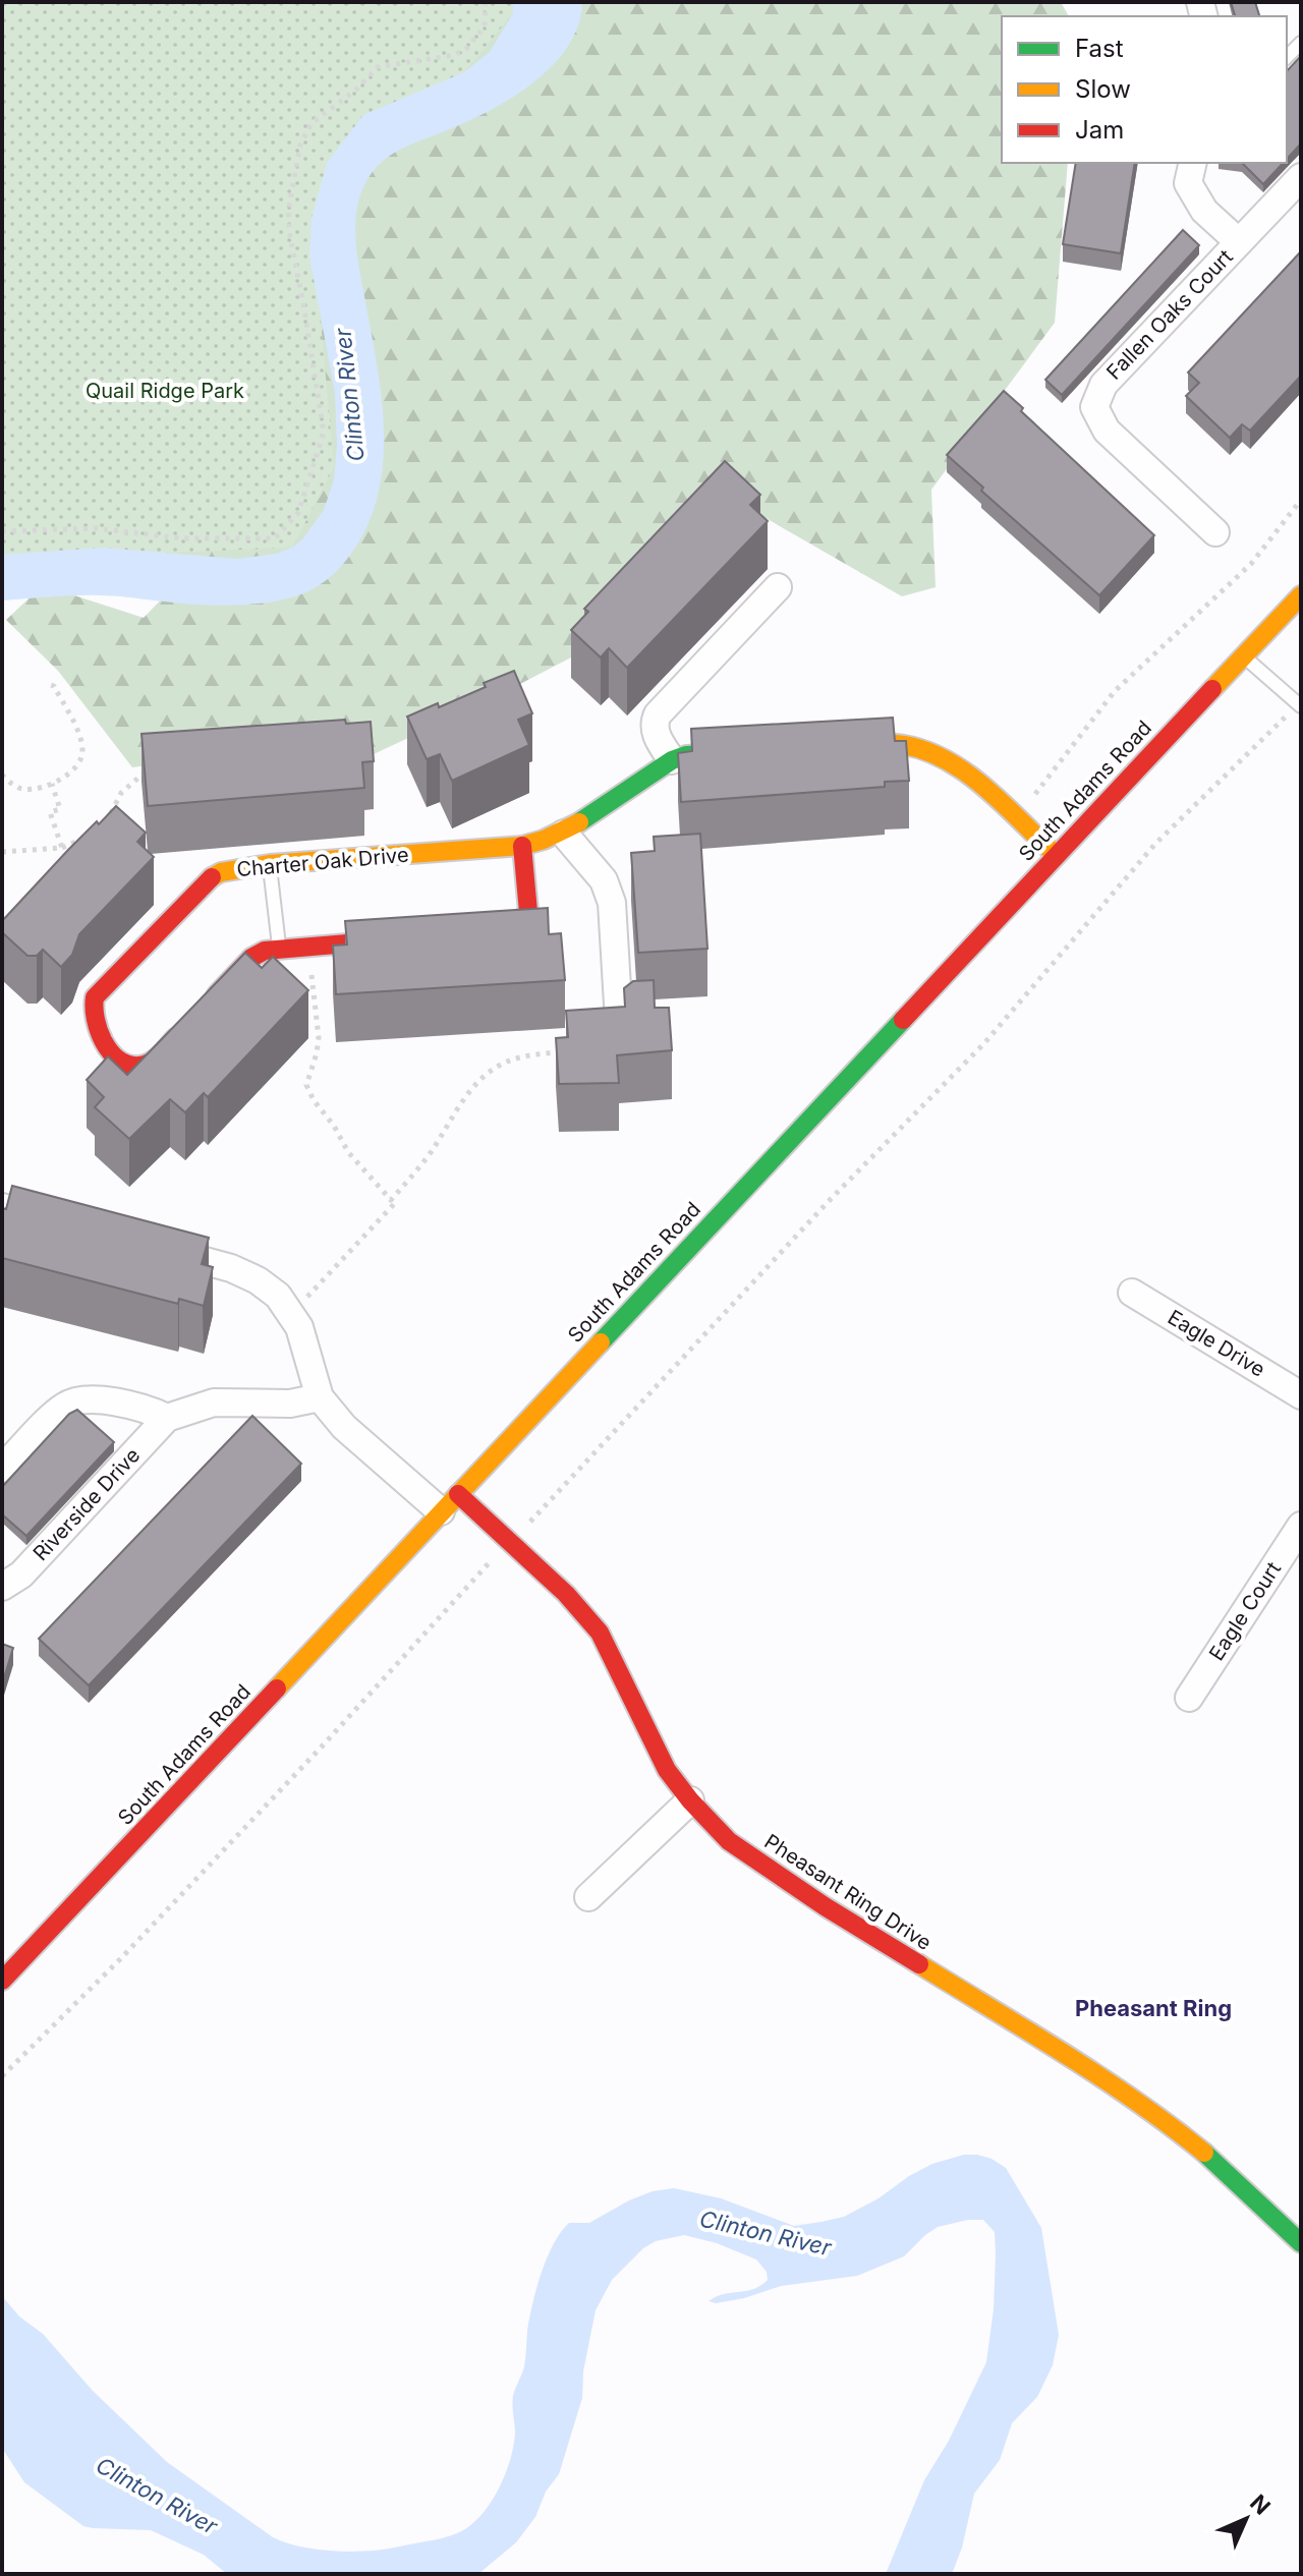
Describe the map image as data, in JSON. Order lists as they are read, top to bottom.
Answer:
{
  "streets": {
    "street": [
      "Fallen Oaks Court",
      "South Adams Road",
      "Charter Oak Drive",
      "Eagle Drive",
      "Riverside Drive",
      "Eagle Court",
      "Pheasant Ring Drive"
    ]
  },
  "crossings": [
    ["South Adams Road", "Pheasant Ring Drive"]
  ],
  "districts": ["Pheasant Ring"],
  "water": ["Clinton River"],
  "parks": ["Quail Ridge Park"],
  "legend": ["Fast", "Slow", "Jam"],
  "north": "top right"
}
